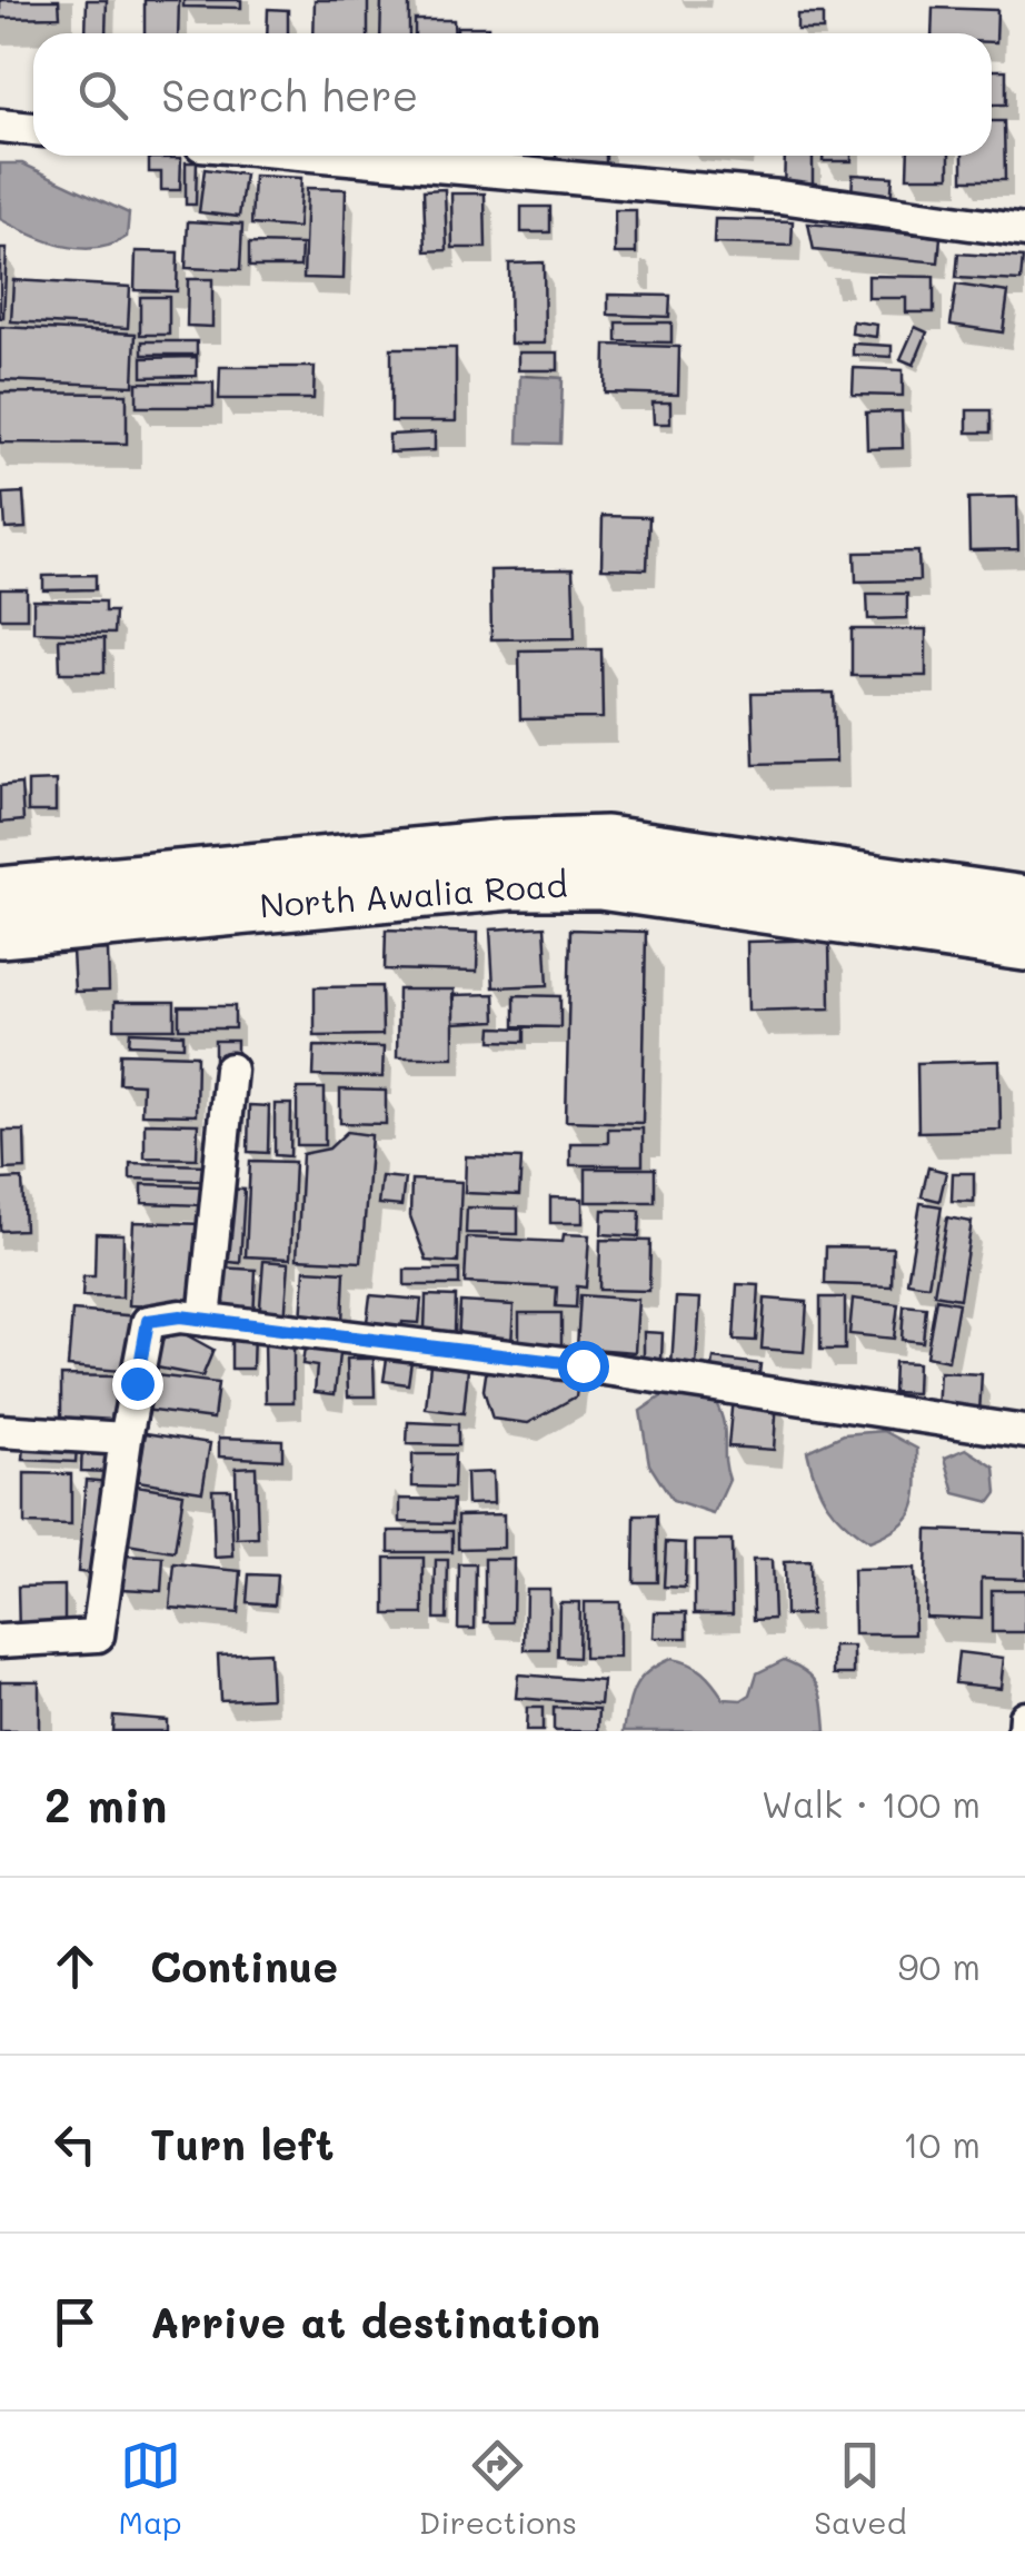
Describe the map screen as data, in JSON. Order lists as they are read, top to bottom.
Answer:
{
  "streets": {
    "main road": ["North Awalia Road"]
  },
  "page": {
    "search": "Search here",
    "heading": ["2 min", "Walk · 100 m"],
    "list": [
      ["Continue", "90 m"],
      ["Turn left", "10 m"],
      "Arrive at destination"
    ],
    "nav": ["Map", "Directions", "Saved"]
  }
}
